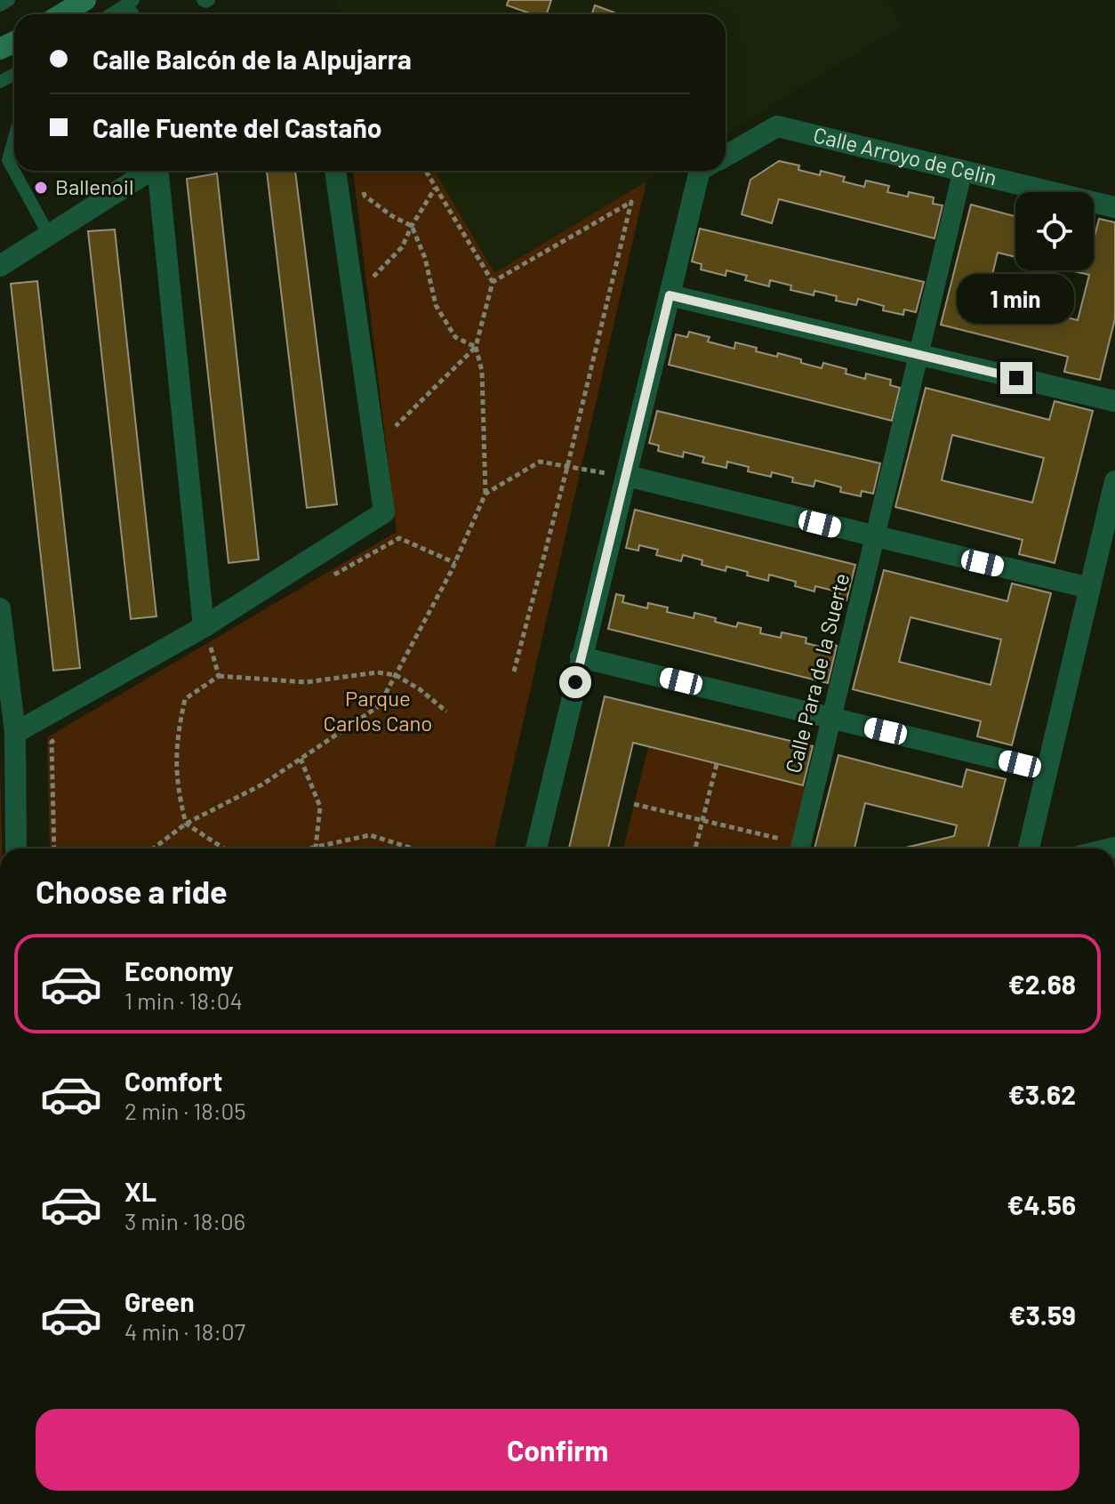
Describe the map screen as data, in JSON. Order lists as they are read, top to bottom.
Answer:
{
  "streets": {
    "street": ["Calle Arroyo de Celin", "Calle Para de la Suerte"]
  },
  "crossings": [
    ["Calle Arroyo de Celin", "Calle Para de la Suerte"]
  ],
  "parks": ["Parque Carlos Cano"],
  "places": ["Ballenoil"],
  "page": {
    "banner": ["Calle Balcón de la Alpujarra", "Calle Fuente del Castaño"],
    "bubble": "1 min",
    "heading": "Choose a ride",
    "list": [
      {
        "name": "Economy",
        "note": "1 min · 18:04",
        "value": "€2.68"
      },
      {
        "name": "Comfort",
        "note": "2 min · 18:05",
        "value": "€3.62"
      },
      {
        "name": "XL",
        "note": "3 min · 18:06",
        "value": "€4.56"
      },
      {
        "name": "Green",
        "note": "4 min · 18:07",
        "value": "€3.59"
      }
    ],
    "buttons": "Confirm"
  }
}
